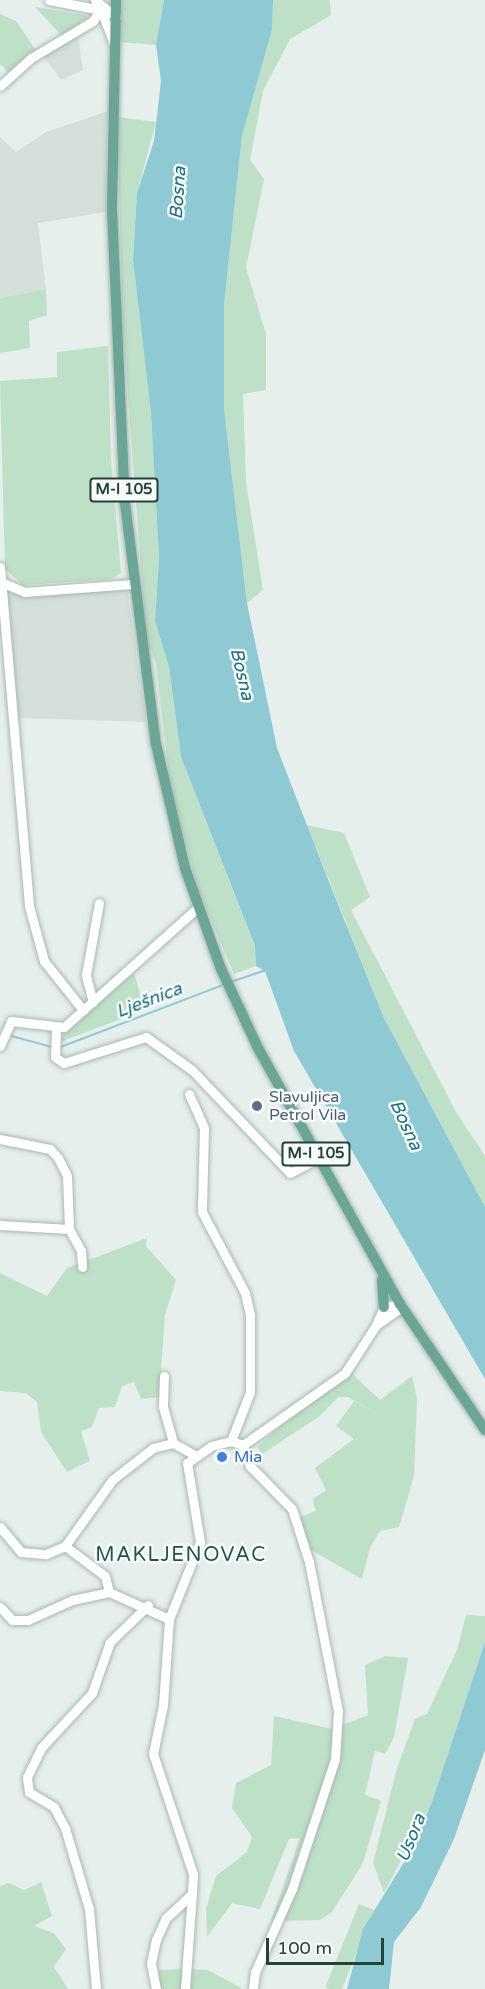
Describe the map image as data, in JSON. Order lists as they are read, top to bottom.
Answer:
{
  "streets": {
    "main road": ["M-I 105"]
  },
  "districts": ["MAKLJENOVAC"],
  "water": ["Bosna", "Lješnica", "Usora"],
  "places": ["Slavuljica Petrol Vila", "Mia"],
  "scale_bar": "100 m"
}
